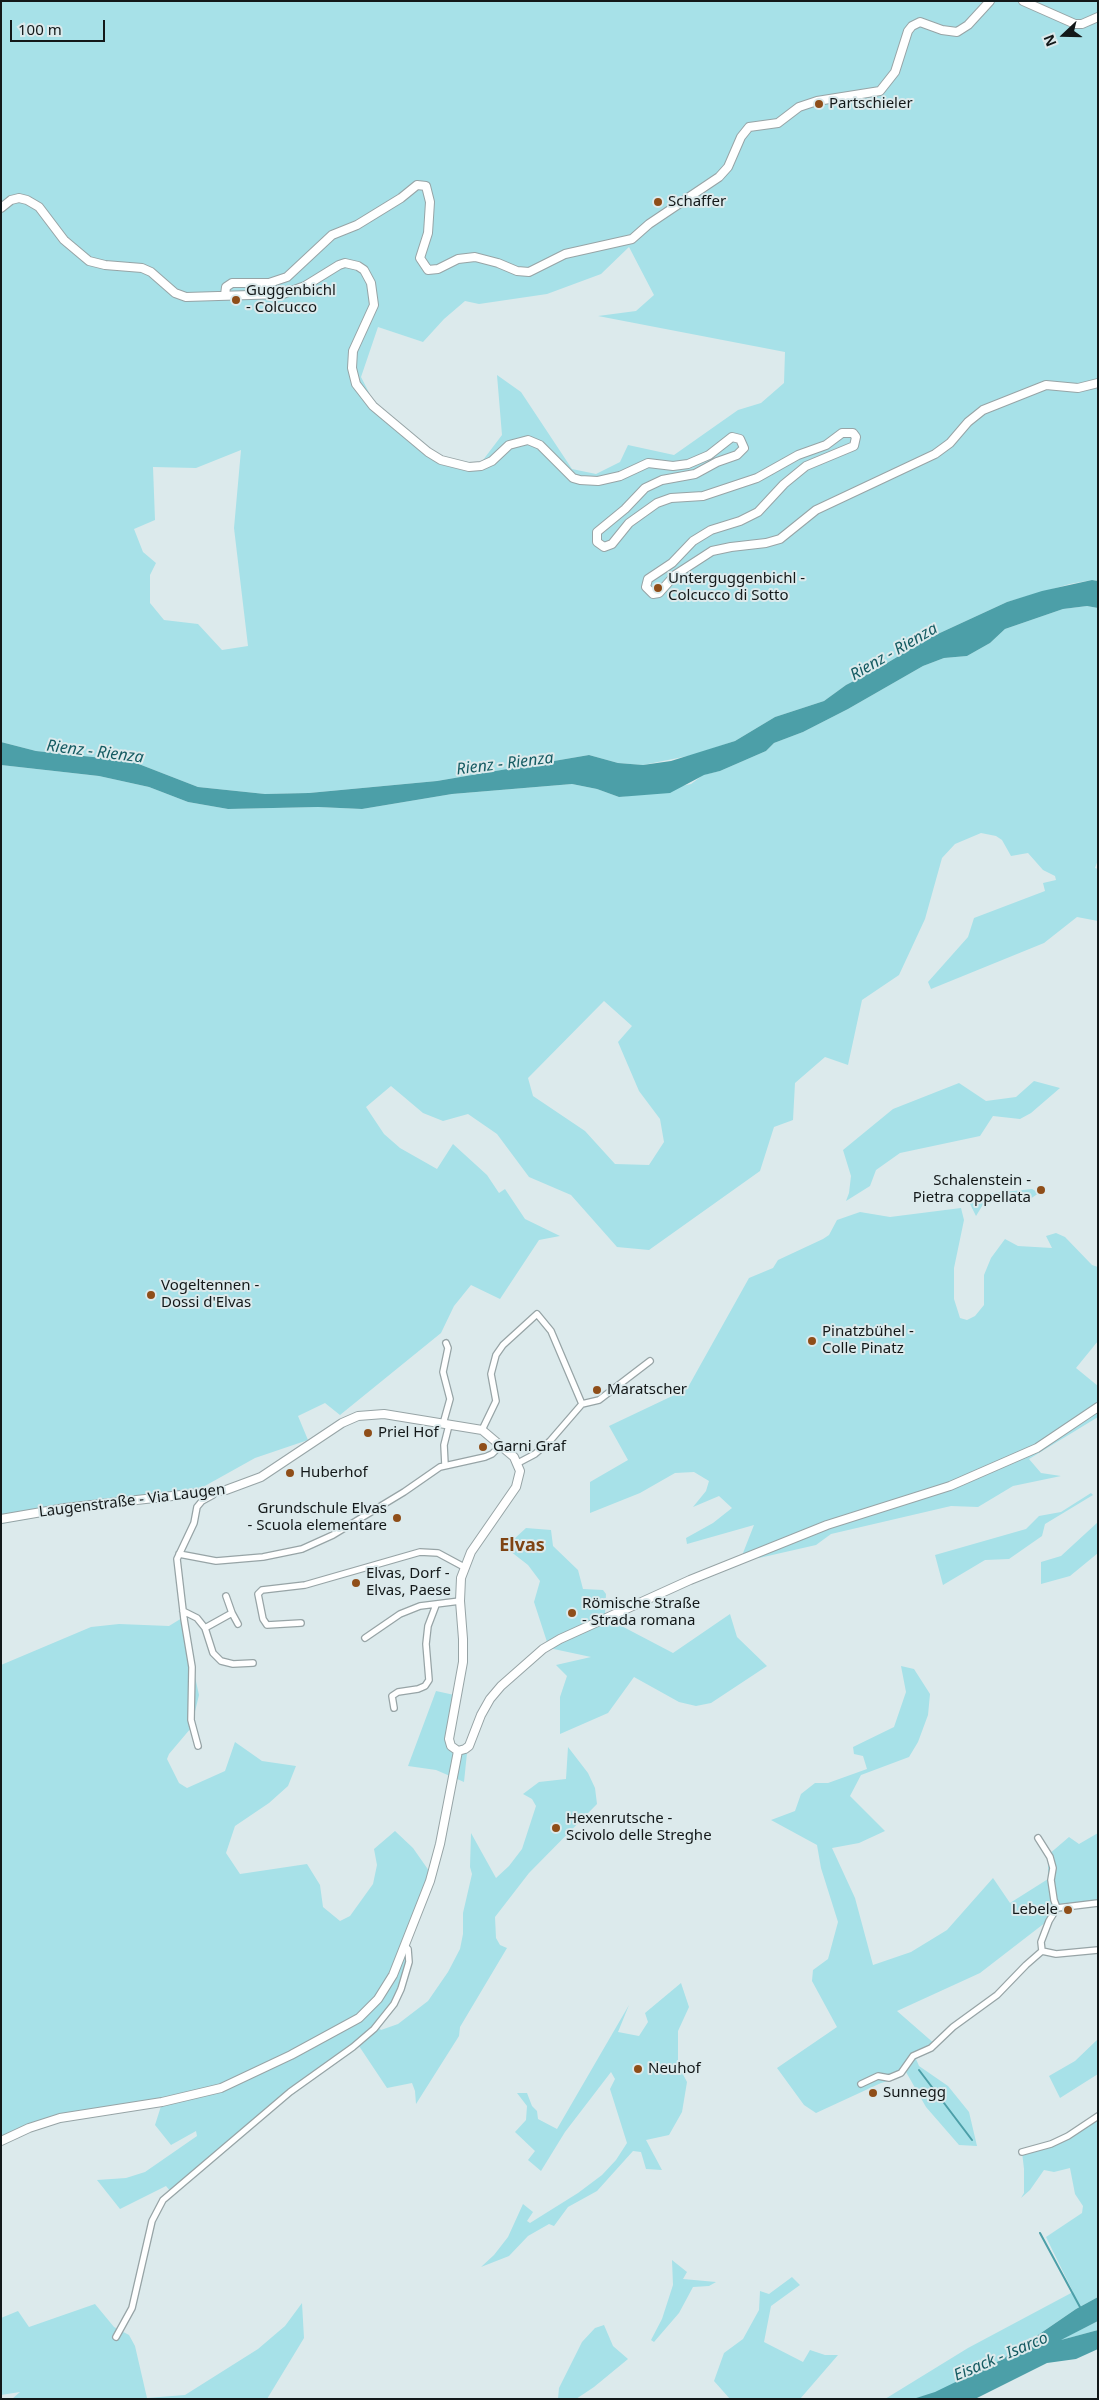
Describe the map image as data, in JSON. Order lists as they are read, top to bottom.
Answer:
{
  "streets": {
    "street": ["Laugenstraße - Via Laugen"]
  },
  "districts": ["Elvas"],
  "water": ["Rienz - Rienza", "Eisack - Isarco"],
  "places": [
    "Partschieler",
    "Schaffer",
    "Guggenbichl - Colcucco",
    "Unterguggenbichl - Colcucco di Sotto",
    "Schalenstein - Pietra coppellata",
    "Vogeltennen - Dossi d'Elvas",
    "Pinatzbühel - Colle Pinatz",
    "Maratscher",
    "Priel Hof",
    "Garni Graf",
    "Huberhof",
    "Grundschule Elvas - Scuola elementare",
    "Elvas, Dorf - Elvas, Paese",
    "Römische Straße - Strada romana",
    "Hexenrutsche - Scivolo delle Streghe",
    "Lebele",
    "Neuhof",
    "Sunnegg"
  ],
  "scale_bar": "100 m",
  "north": "left"
}
